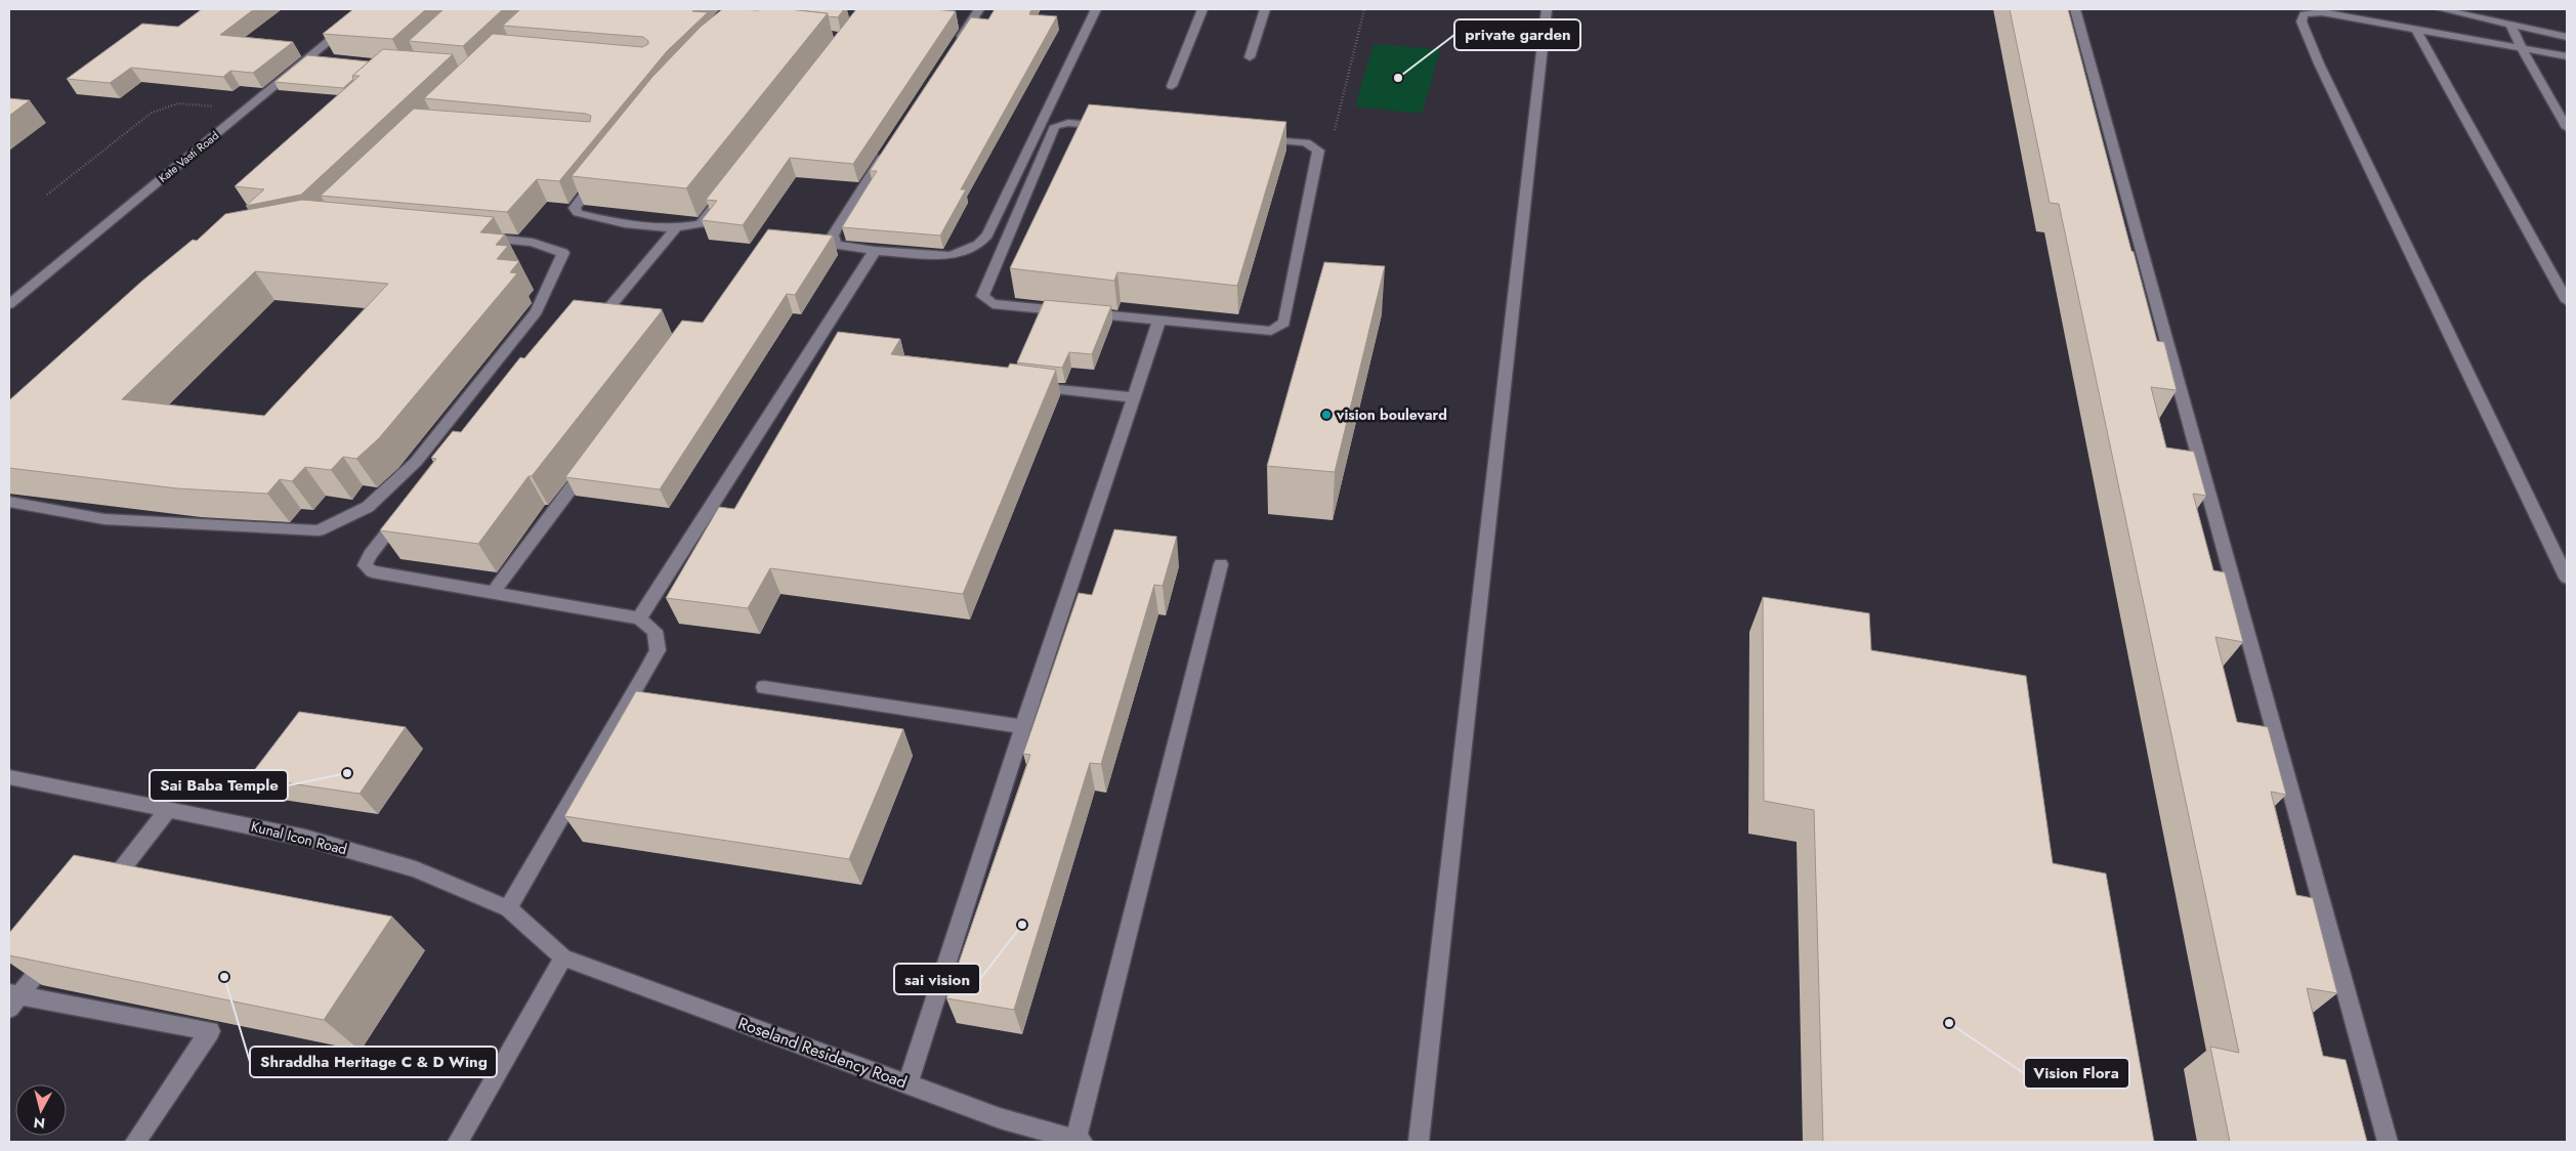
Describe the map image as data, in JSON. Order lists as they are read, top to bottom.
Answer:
{
  "streets": {
    "street": ["Kate Vasti Road", "Kunal Icon Road", "Roseland Residency Road"]
  },
  "crossings": [
    ["Kunal Icon Road", "Roseland Residency Road"]
  ],
  "places": [
    "private garden",
    "vision boulevard",
    "Sai Baba Temple",
    "sai vision",
    "Shraddha Heritage C & D Wing",
    "Vision Flora"
  ],
  "north": "bottom"
}
